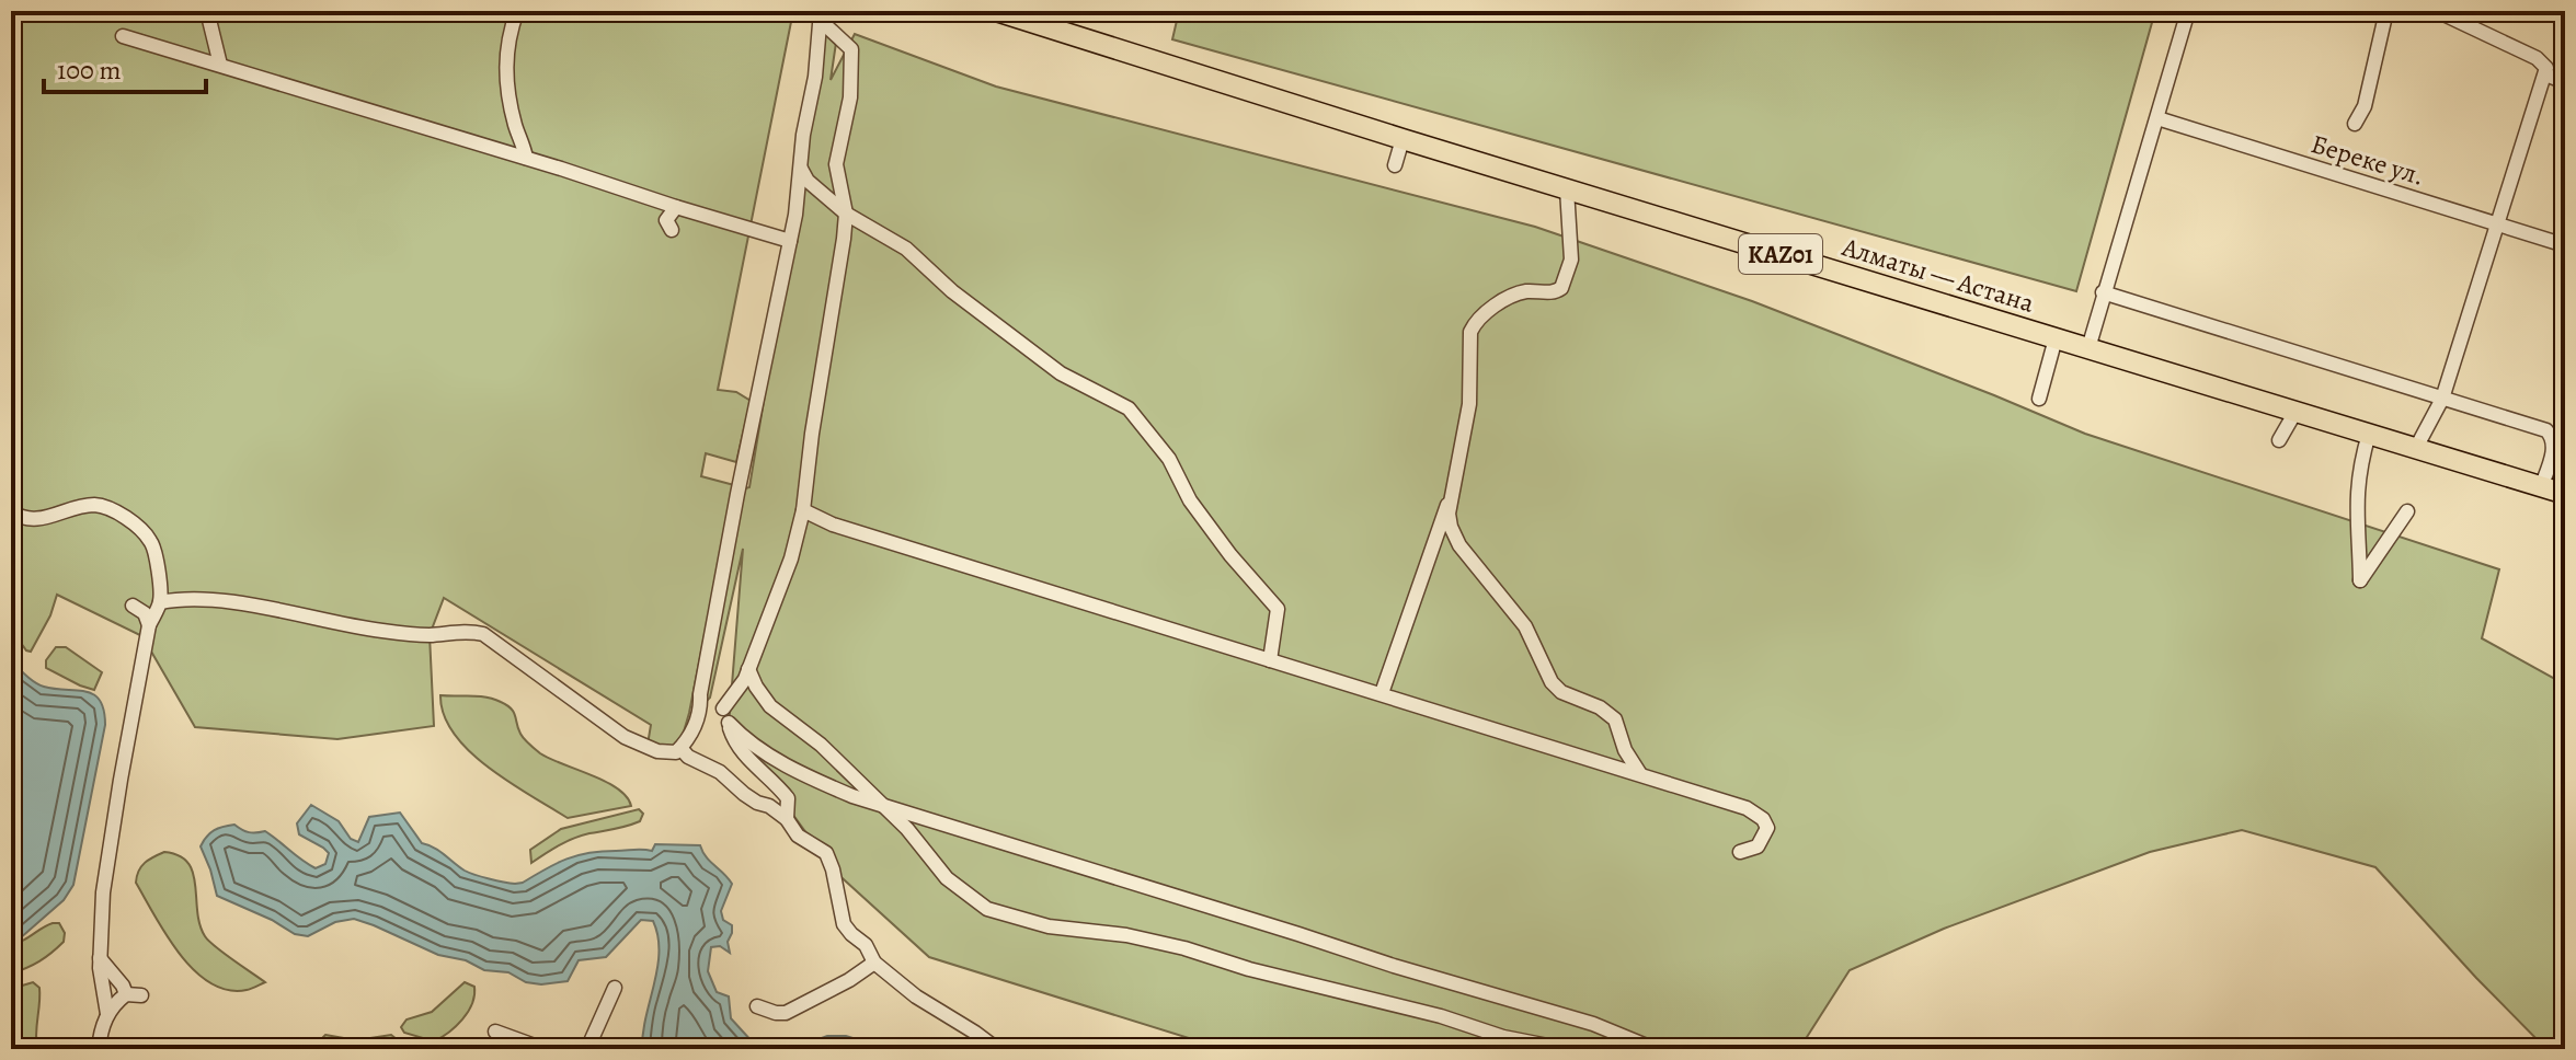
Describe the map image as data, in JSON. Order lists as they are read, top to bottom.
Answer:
{
  "streets": {
    "highway": ["KАZ01", "Алматы — Астана"],
    "street": ["Береке ул."]
  },
  "scale_bar": "100 m"
}
